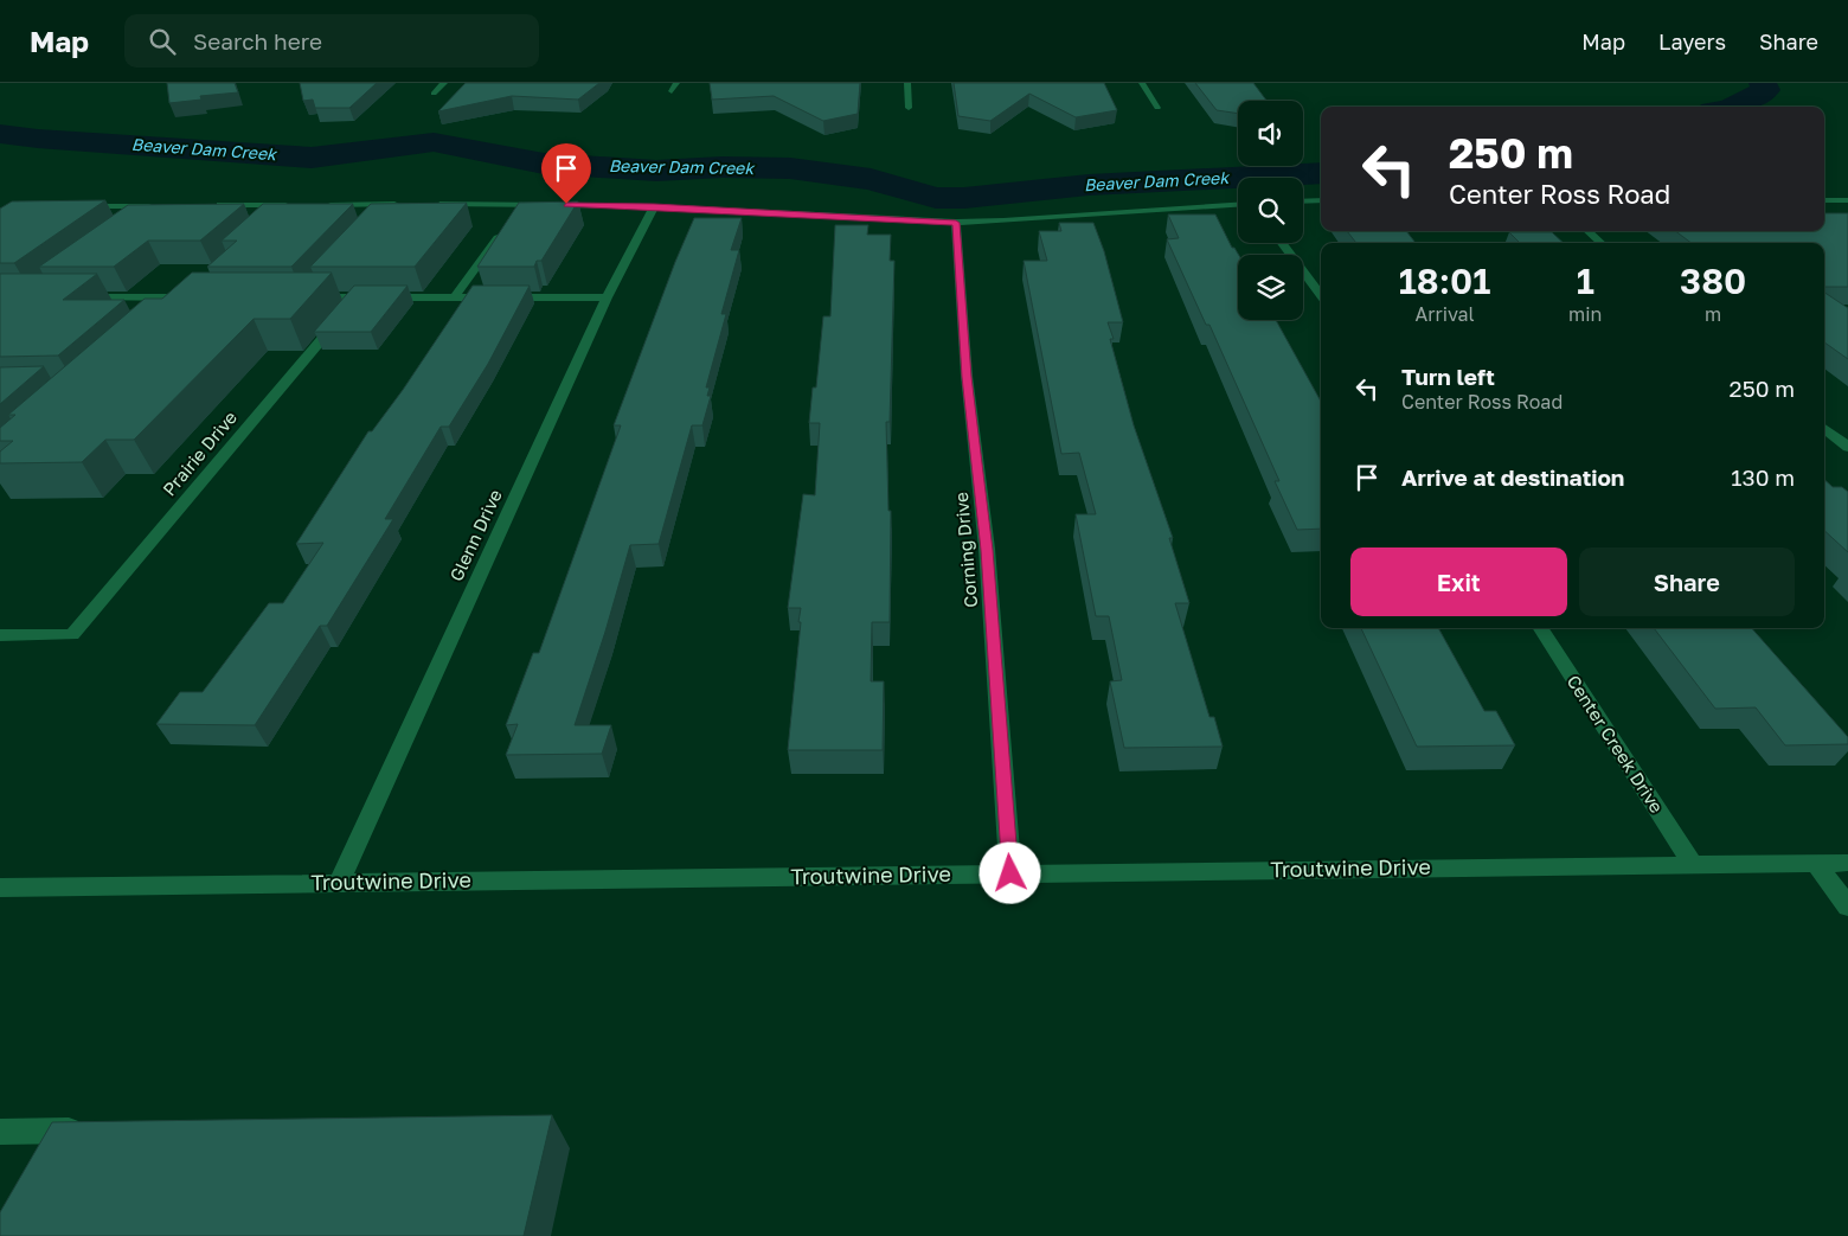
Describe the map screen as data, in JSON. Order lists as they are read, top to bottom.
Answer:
{
  "streets": {
    "street": [
      "Prairie Drive",
      "Glenn Drive",
      "Corning Drive",
      "Center Creek Drive",
      "Troutwine Drive"
    ]
  },
  "crossings": [
    ["Glenn Drive", "Troutwine Drive"],
    ["Corning Drive", "Troutwine Drive"],
    ["Center Creek Drive", "Troutwine Drive"]
  ],
  "water": ["Beaver Dam Creek"],
  "page": {
    "header": "Map",
    "search": "Search here",
    "nav": ["Map", "Layers", "Share"],
    "turn": ["250 m", "Center Ross Road"],
    "eta": [
      "18:01",
      "Arrival",
      "1",
      "min",
      "380",
      "m"
    ],
    "list": [
      {
        "name": "Turn left",
        "note": "Center Ross Road",
        "value": "250 m"
      },
      {
        "name": "Arrive at destination",
        "value": "130 m"
      }
    ],
    "buttons": ["Exit", "Share"]
  }
}
